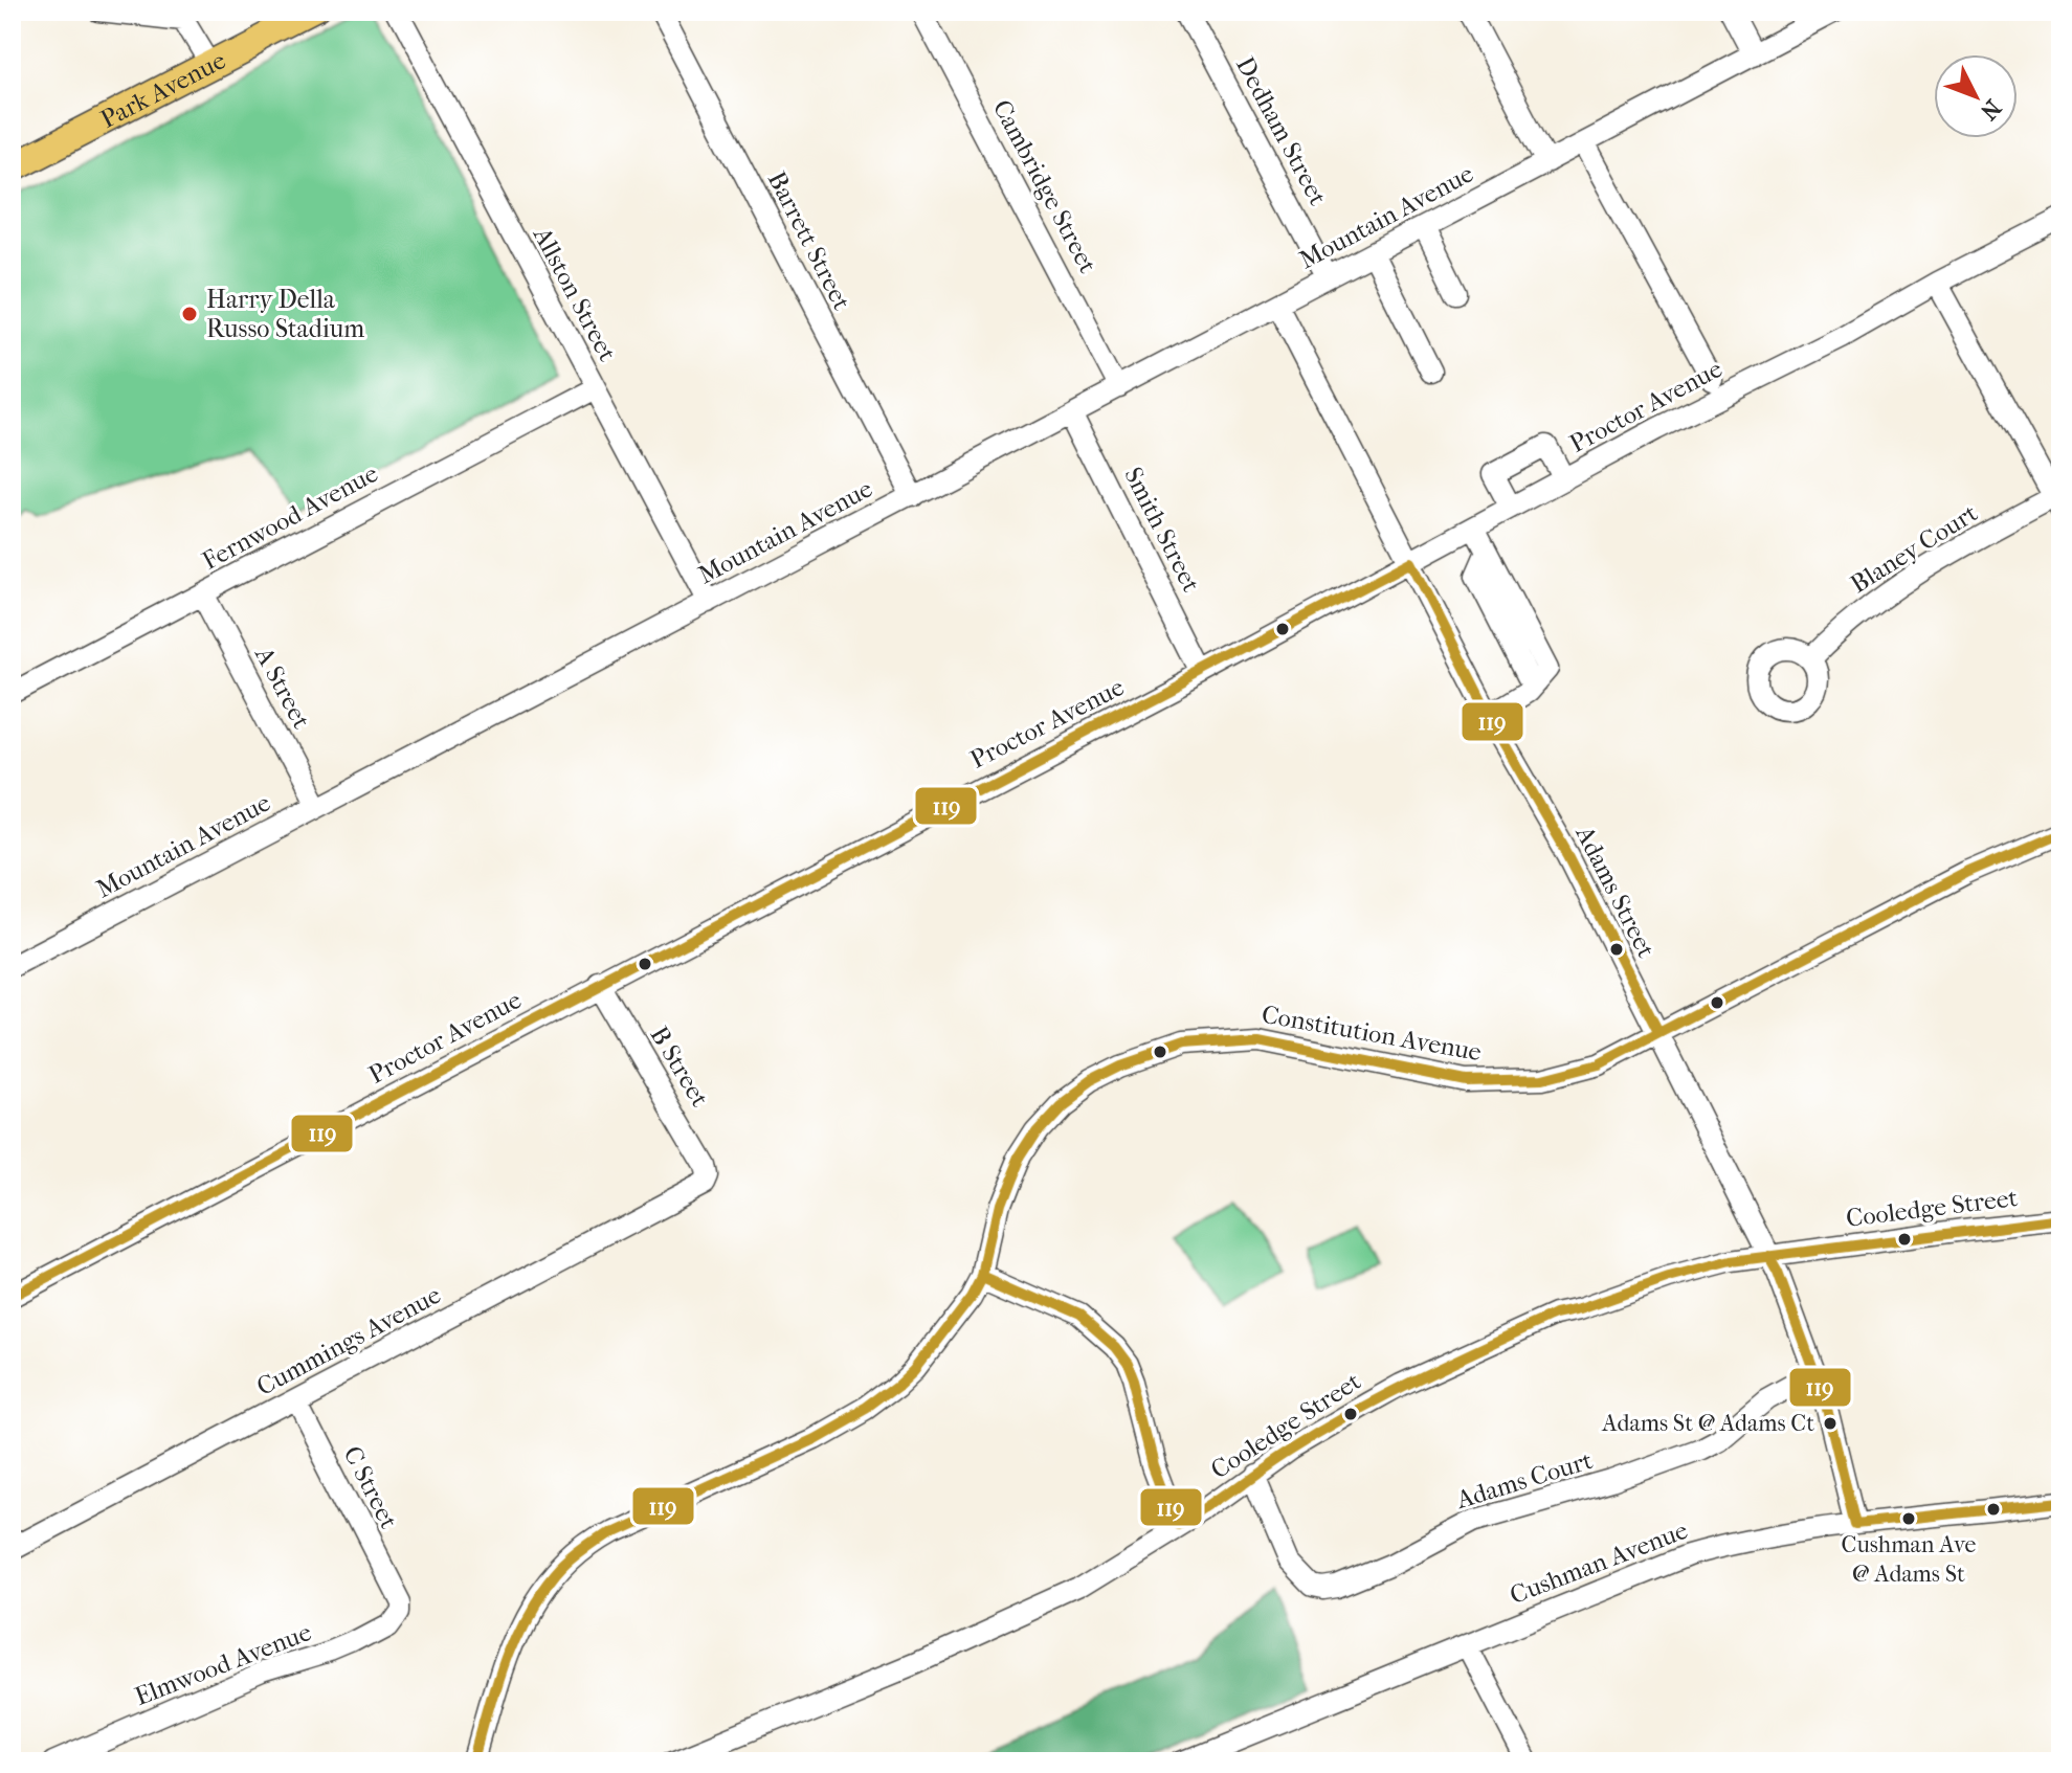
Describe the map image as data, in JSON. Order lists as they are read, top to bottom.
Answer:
{
  "streets": {
    "main road": ["Park Avenue"],
    "street": [
      "Dedham Street",
      "Cambridge Street",
      "Mountain Avenue",
      "Barrett Street",
      "Allston Street",
      "Proctor Avenue",
      "Fernwood Avenue",
      "Smith Street",
      "Blaney Court",
      "A Street",
      "Adams Street",
      "Constitution Avenue",
      "B Street",
      "Cooledge Street",
      "Cummings Avenue",
      "Adams Court",
      "C Street",
      "Cushman Avenue",
      "Elmwood Avenue"
    ]
  },
  "crossings": [
    ["Dedham Street", "Mountain Avenue"],
    ["Cambridge Street", "Mountain Avenue"],
    ["Mountain Avenue", "Barrett Street"],
    ["Mountain Avenue", "Allston Street"],
    ["Mountain Avenue", "Smith Street"],
    ["Mountain Avenue", "A Street"],
    ["Mountain Avenue", "Adams Street"],
    ["Allston Street", "Fernwood Avenue"],
    ["Proctor Avenue", "Smith Street"],
    ["Proctor Avenue", "Adams Street"],
    ["Proctor Avenue", "B Street"],
    ["Fernwood Avenue", "A Street"],
    ["Adams Street", "Constitution Avenue"],
    ["Adams Street", "Cooledge Street"],
    ["Adams Street", "Adams Court"],
    ["Adams Street", "Cushman Avenue"],
    ["B Street", "Cummings Avenue"],
    ["Cooledge Street", "Adams Court"],
    ["Cummings Avenue", "C Street"],
    ["C Street", "Elmwood Avenue"]
  ],
  "places": ["Harry Della Russo Stadium", "Adams St @ Adams Ct", "Cushman Ave @ Adams St"],
  "lines": ["transit line 119"],
  "north": "bottom right"
}
